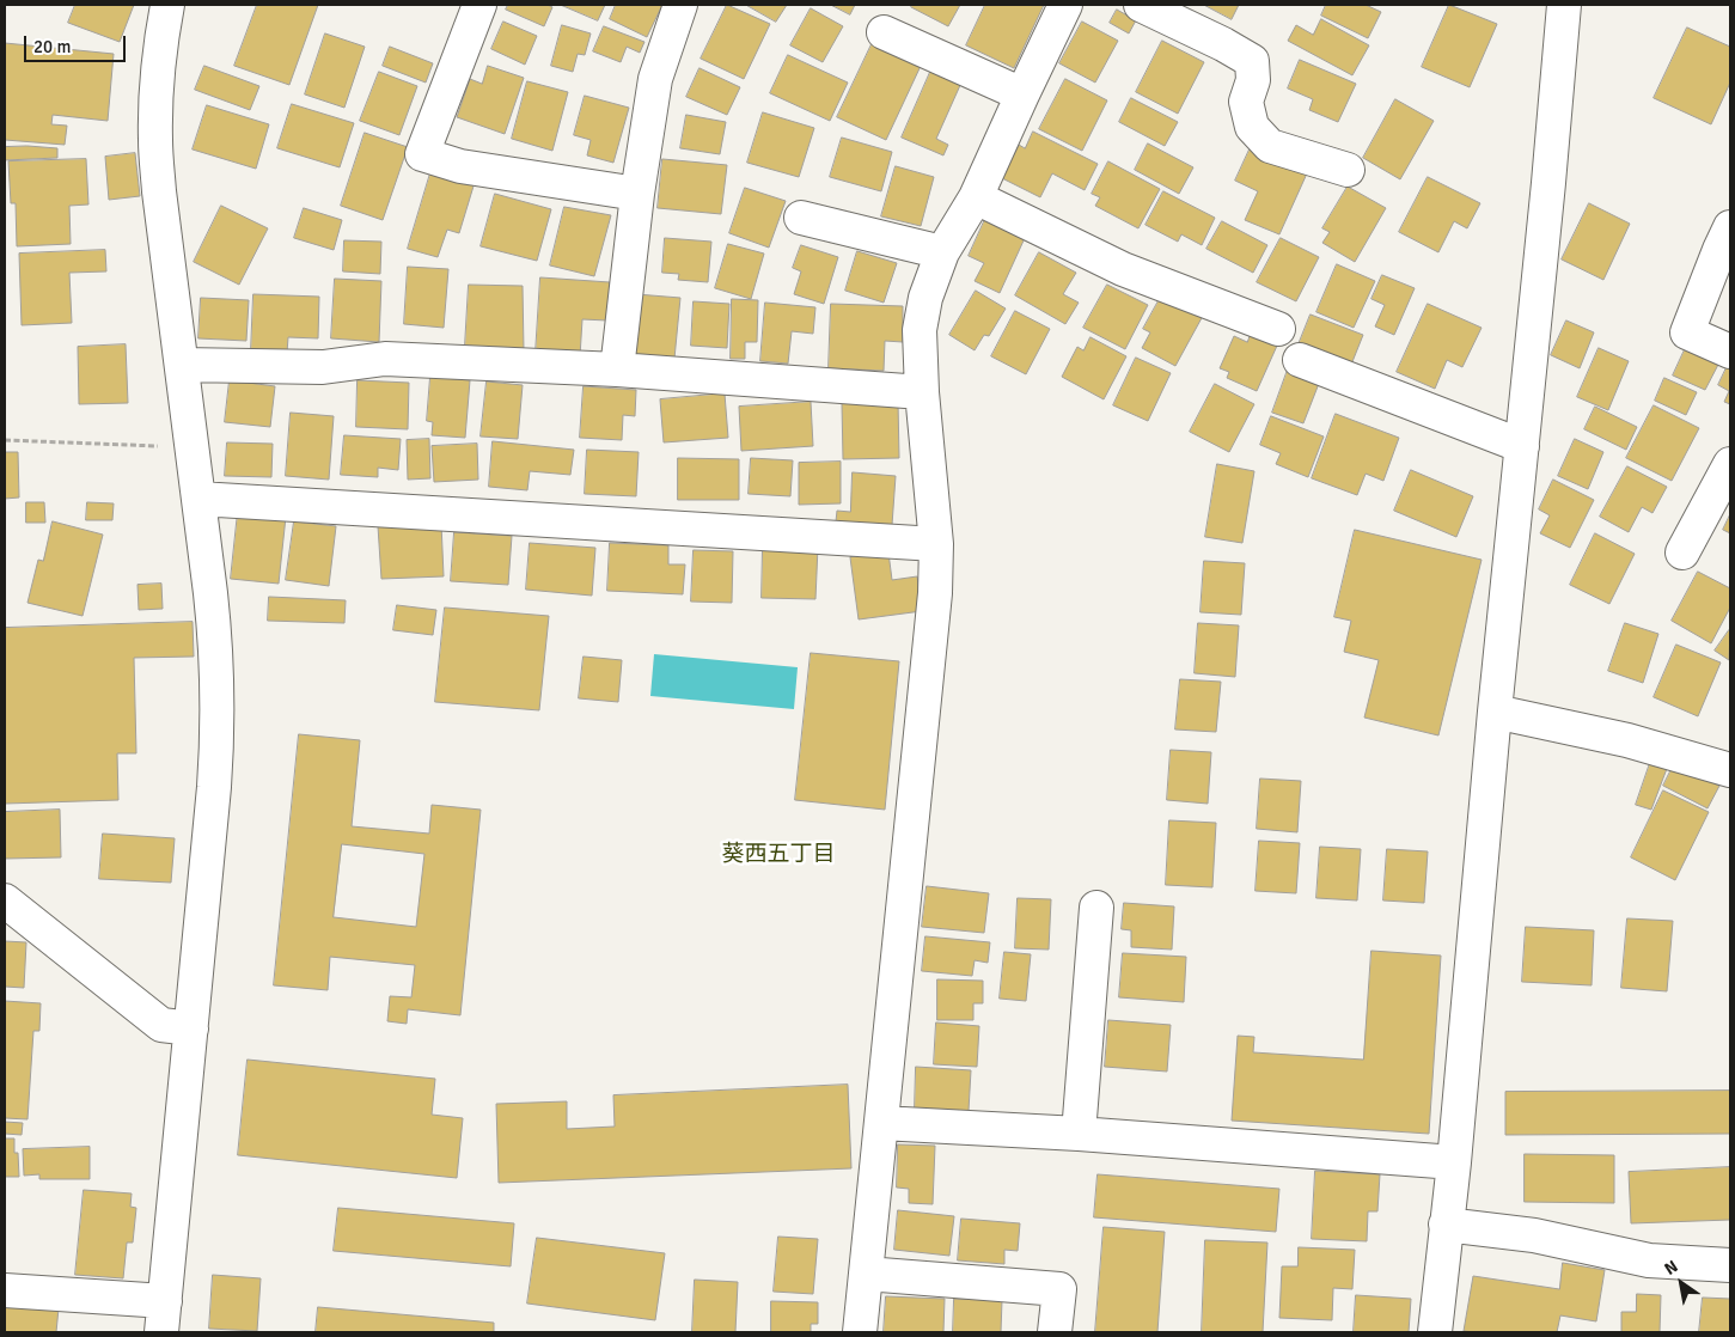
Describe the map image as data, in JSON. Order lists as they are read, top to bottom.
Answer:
{
  "districts": ["葵西五丁目"],
  "scale_bar": "20 m",
  "north": "top left"
}
